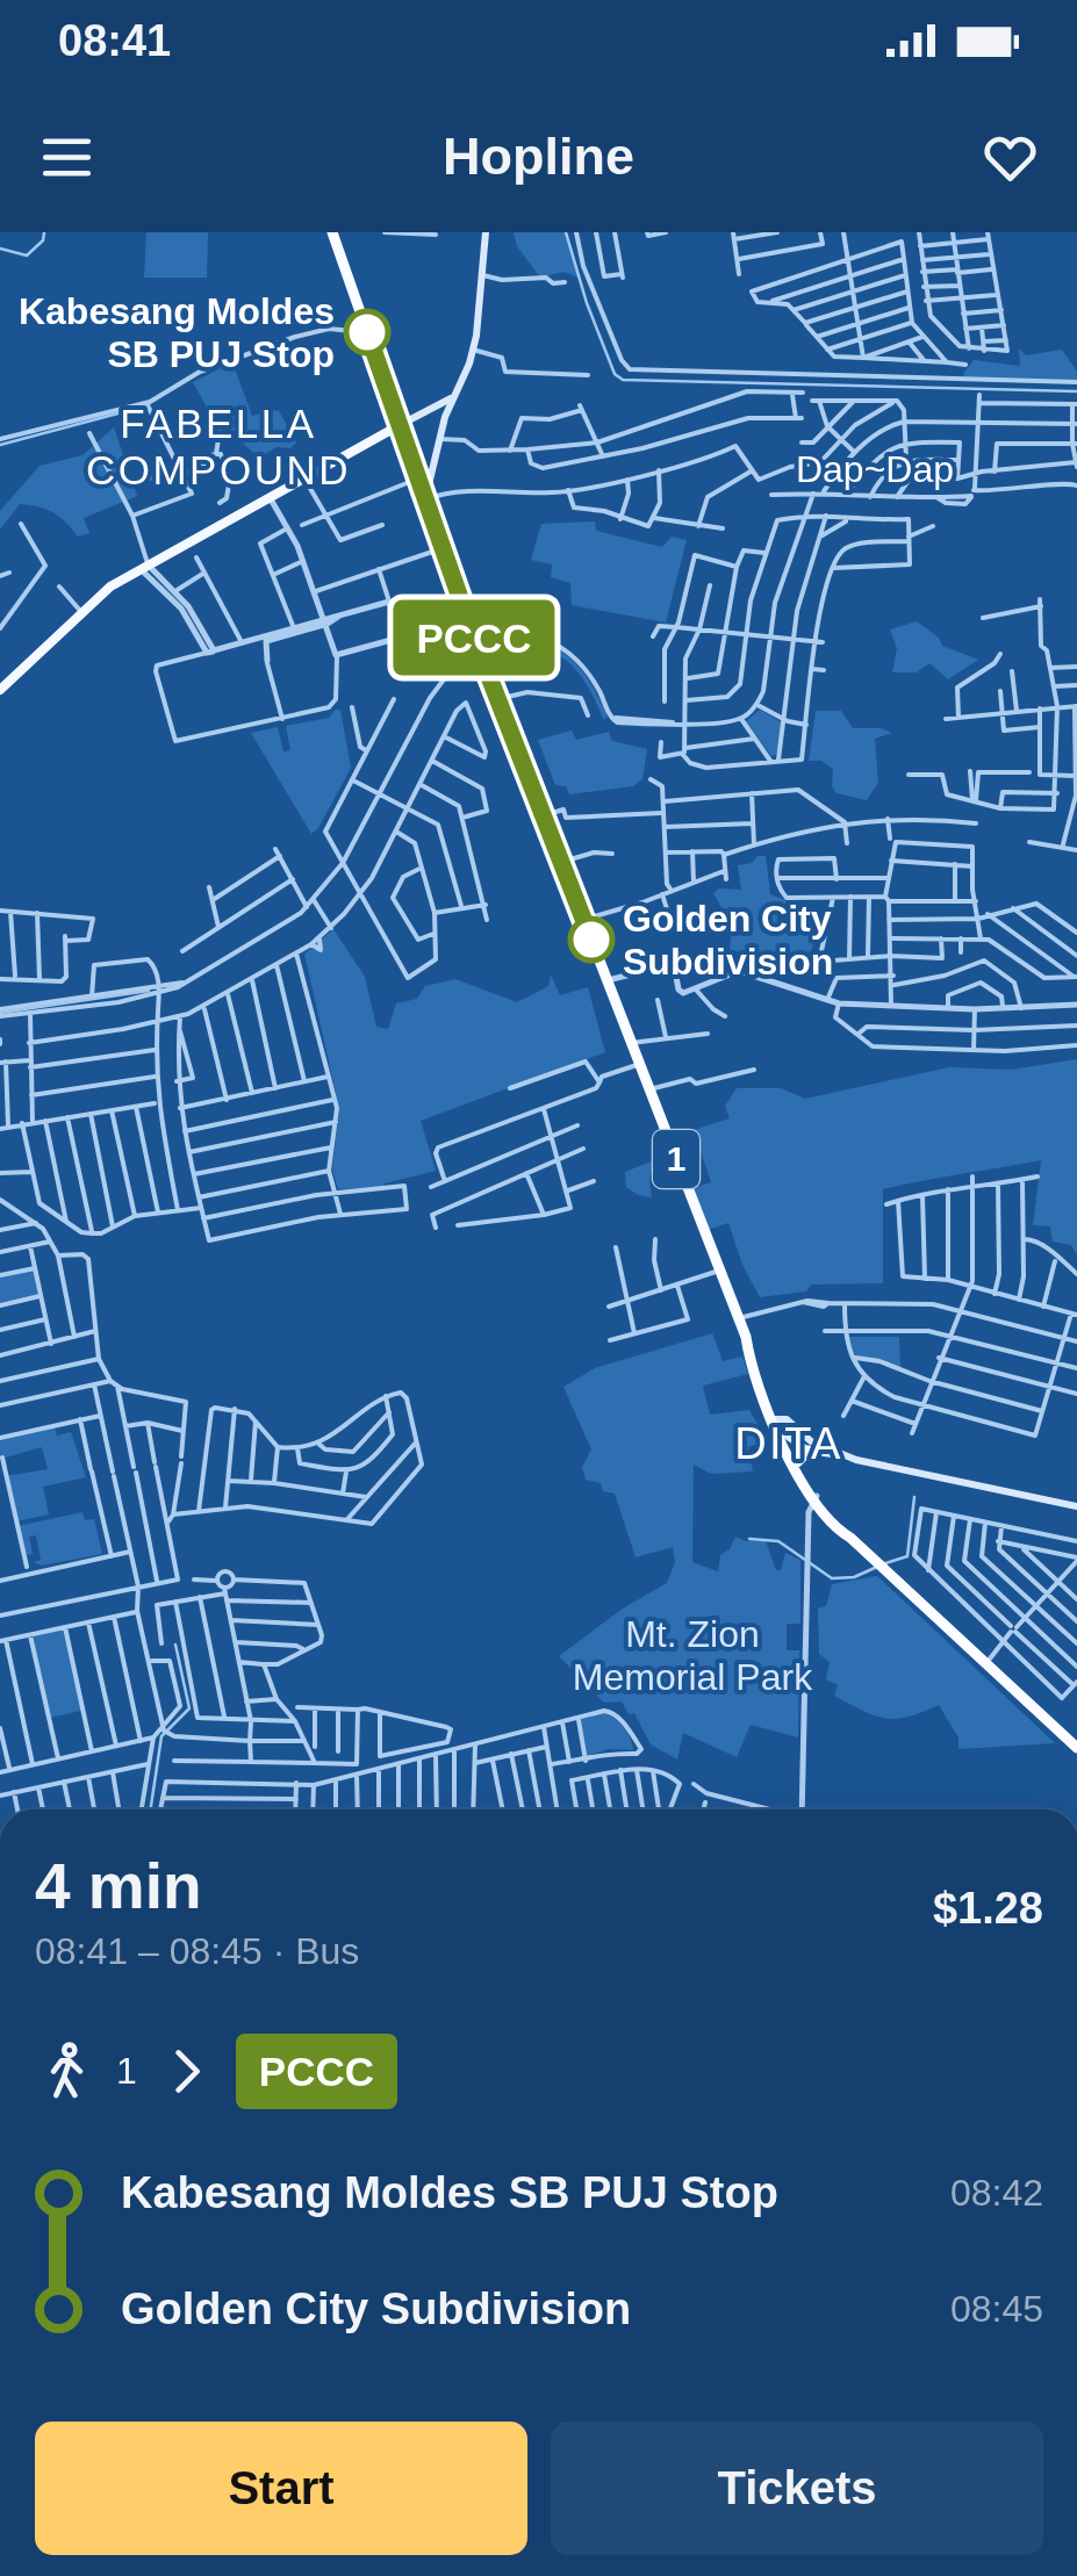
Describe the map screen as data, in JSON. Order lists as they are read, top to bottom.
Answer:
{
  "streets": {
    "highway": ["1"],
    "street": ["Dap~Dap"]
  },
  "districts": ["FABELLA COMPOUND", "DITA"],
  "parks": ["Mt. Zion Memorial Park"],
  "places": ["Kabesang Moldes SB PUJ Stop", "Golden City Subdivision"],
  "lines": ["bus line PCCC"],
  "page": {
    "status": "08:41",
    "header": "Hopline",
    "on_map": "PCCC",
    "heading": ["4 min", "08:41 – 08:45 · Bus", "$1.28"],
    "legs": ["1", "PCCC"],
    "list": [
      {
        "name": "Kabesang Moldes SB PUJ Stop",
        "value": "08:42"
      },
      {
        "name": "Golden City Subdivision",
        "value": "08:45"
      }
    ],
    "buttons": ["Start", "Tickets"]
  }
}
